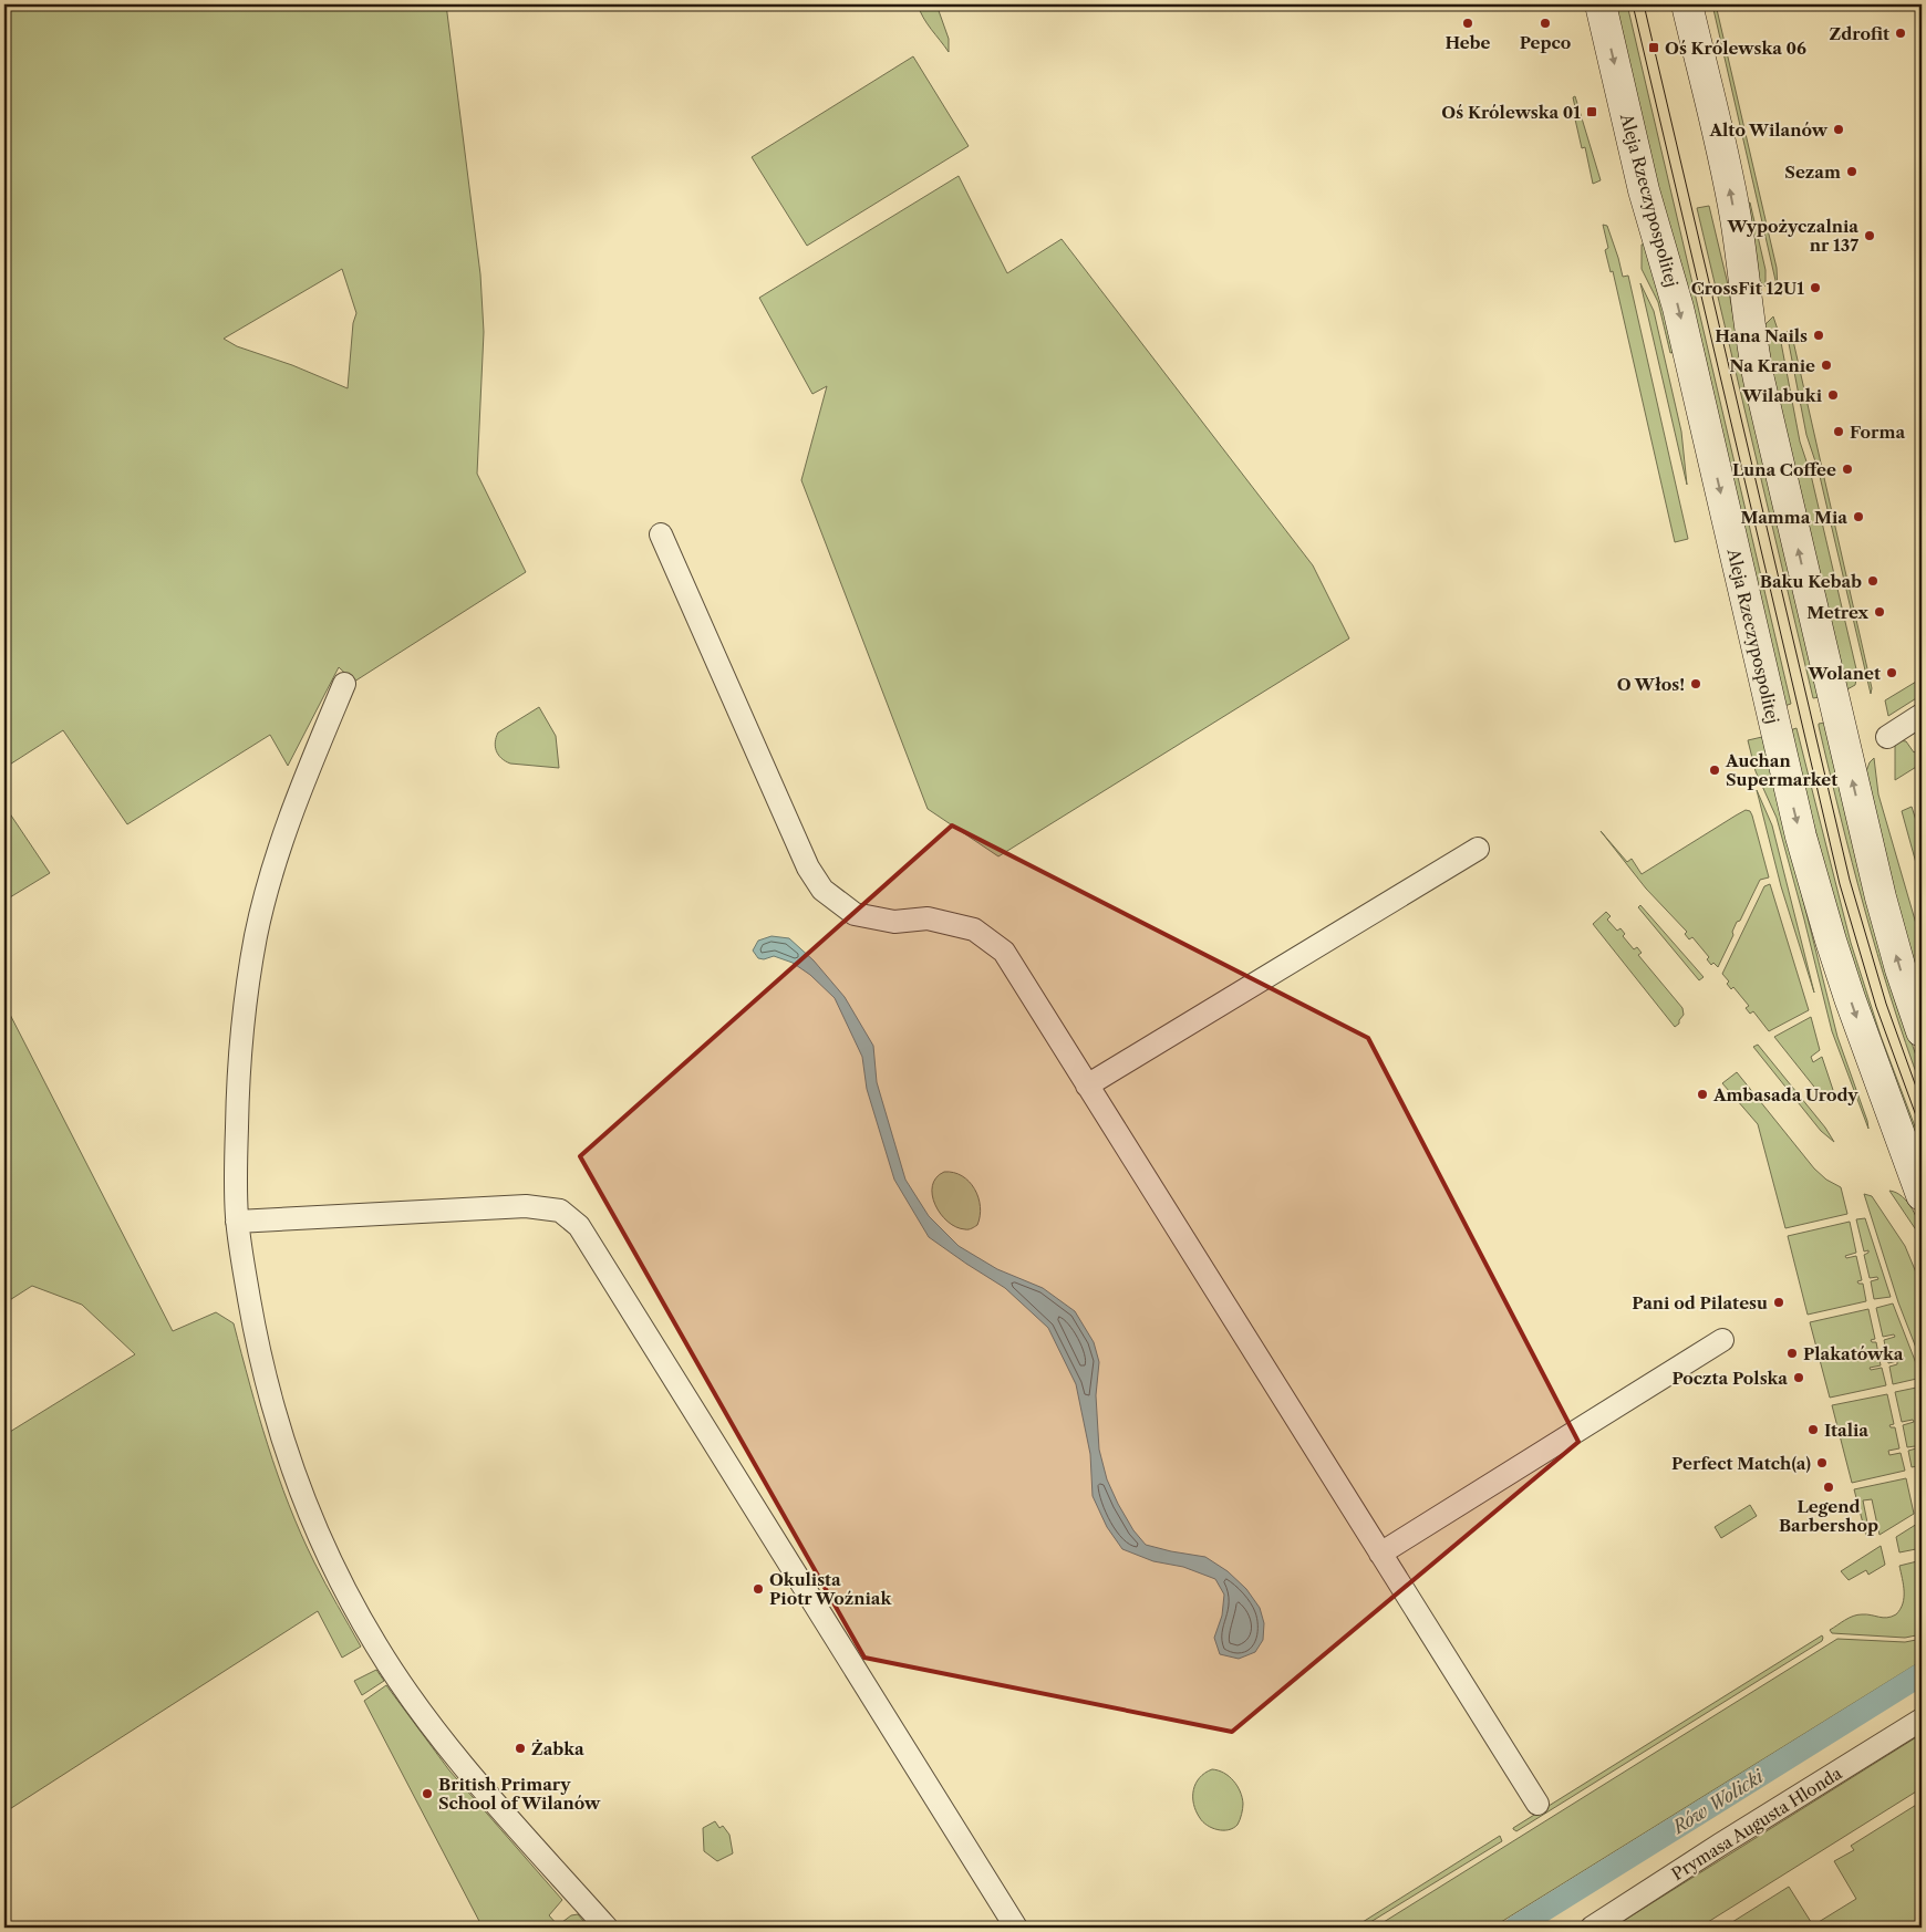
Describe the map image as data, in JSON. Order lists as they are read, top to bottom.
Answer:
{
  "streets": {
    "street": ["Aleja Rzeczypospolitej", "Prymasa Augusta Hlonda"]
  },
  "water": ["Rów Wolicki"],
  "places": {
    "other": [
      "Hebe",
      "Pepco",
      "Zdrofit",
      "Alto Wilanów",
      "Sezam",
      "Wypożyczalnia nr 137",
      "CrossFit 12U1",
      "Hana Nails",
      "Na Kranie",
      "Wilabuki",
      "Forma",
      "Luna Coffee",
      "Mamma Mia",
      "Baku Kebab",
      "Metrex",
      "Wolanet",
      "O Włos!",
      "Auchan Supermarket",
      "Ambasada Urody",
      "Pani od Pilatesu",
      "Plakatówka",
      "Poczta Polska",
      "Italia",
      "Perfect Match(a)",
      "Legend Barbershop",
      "Okulista Piotr Woźniak",
      "Żabka",
      "British Primary School of Wilanów"
    ],
    "transit": ["Oś Królewska 06", "Oś Królewska 01"]
  }
}
